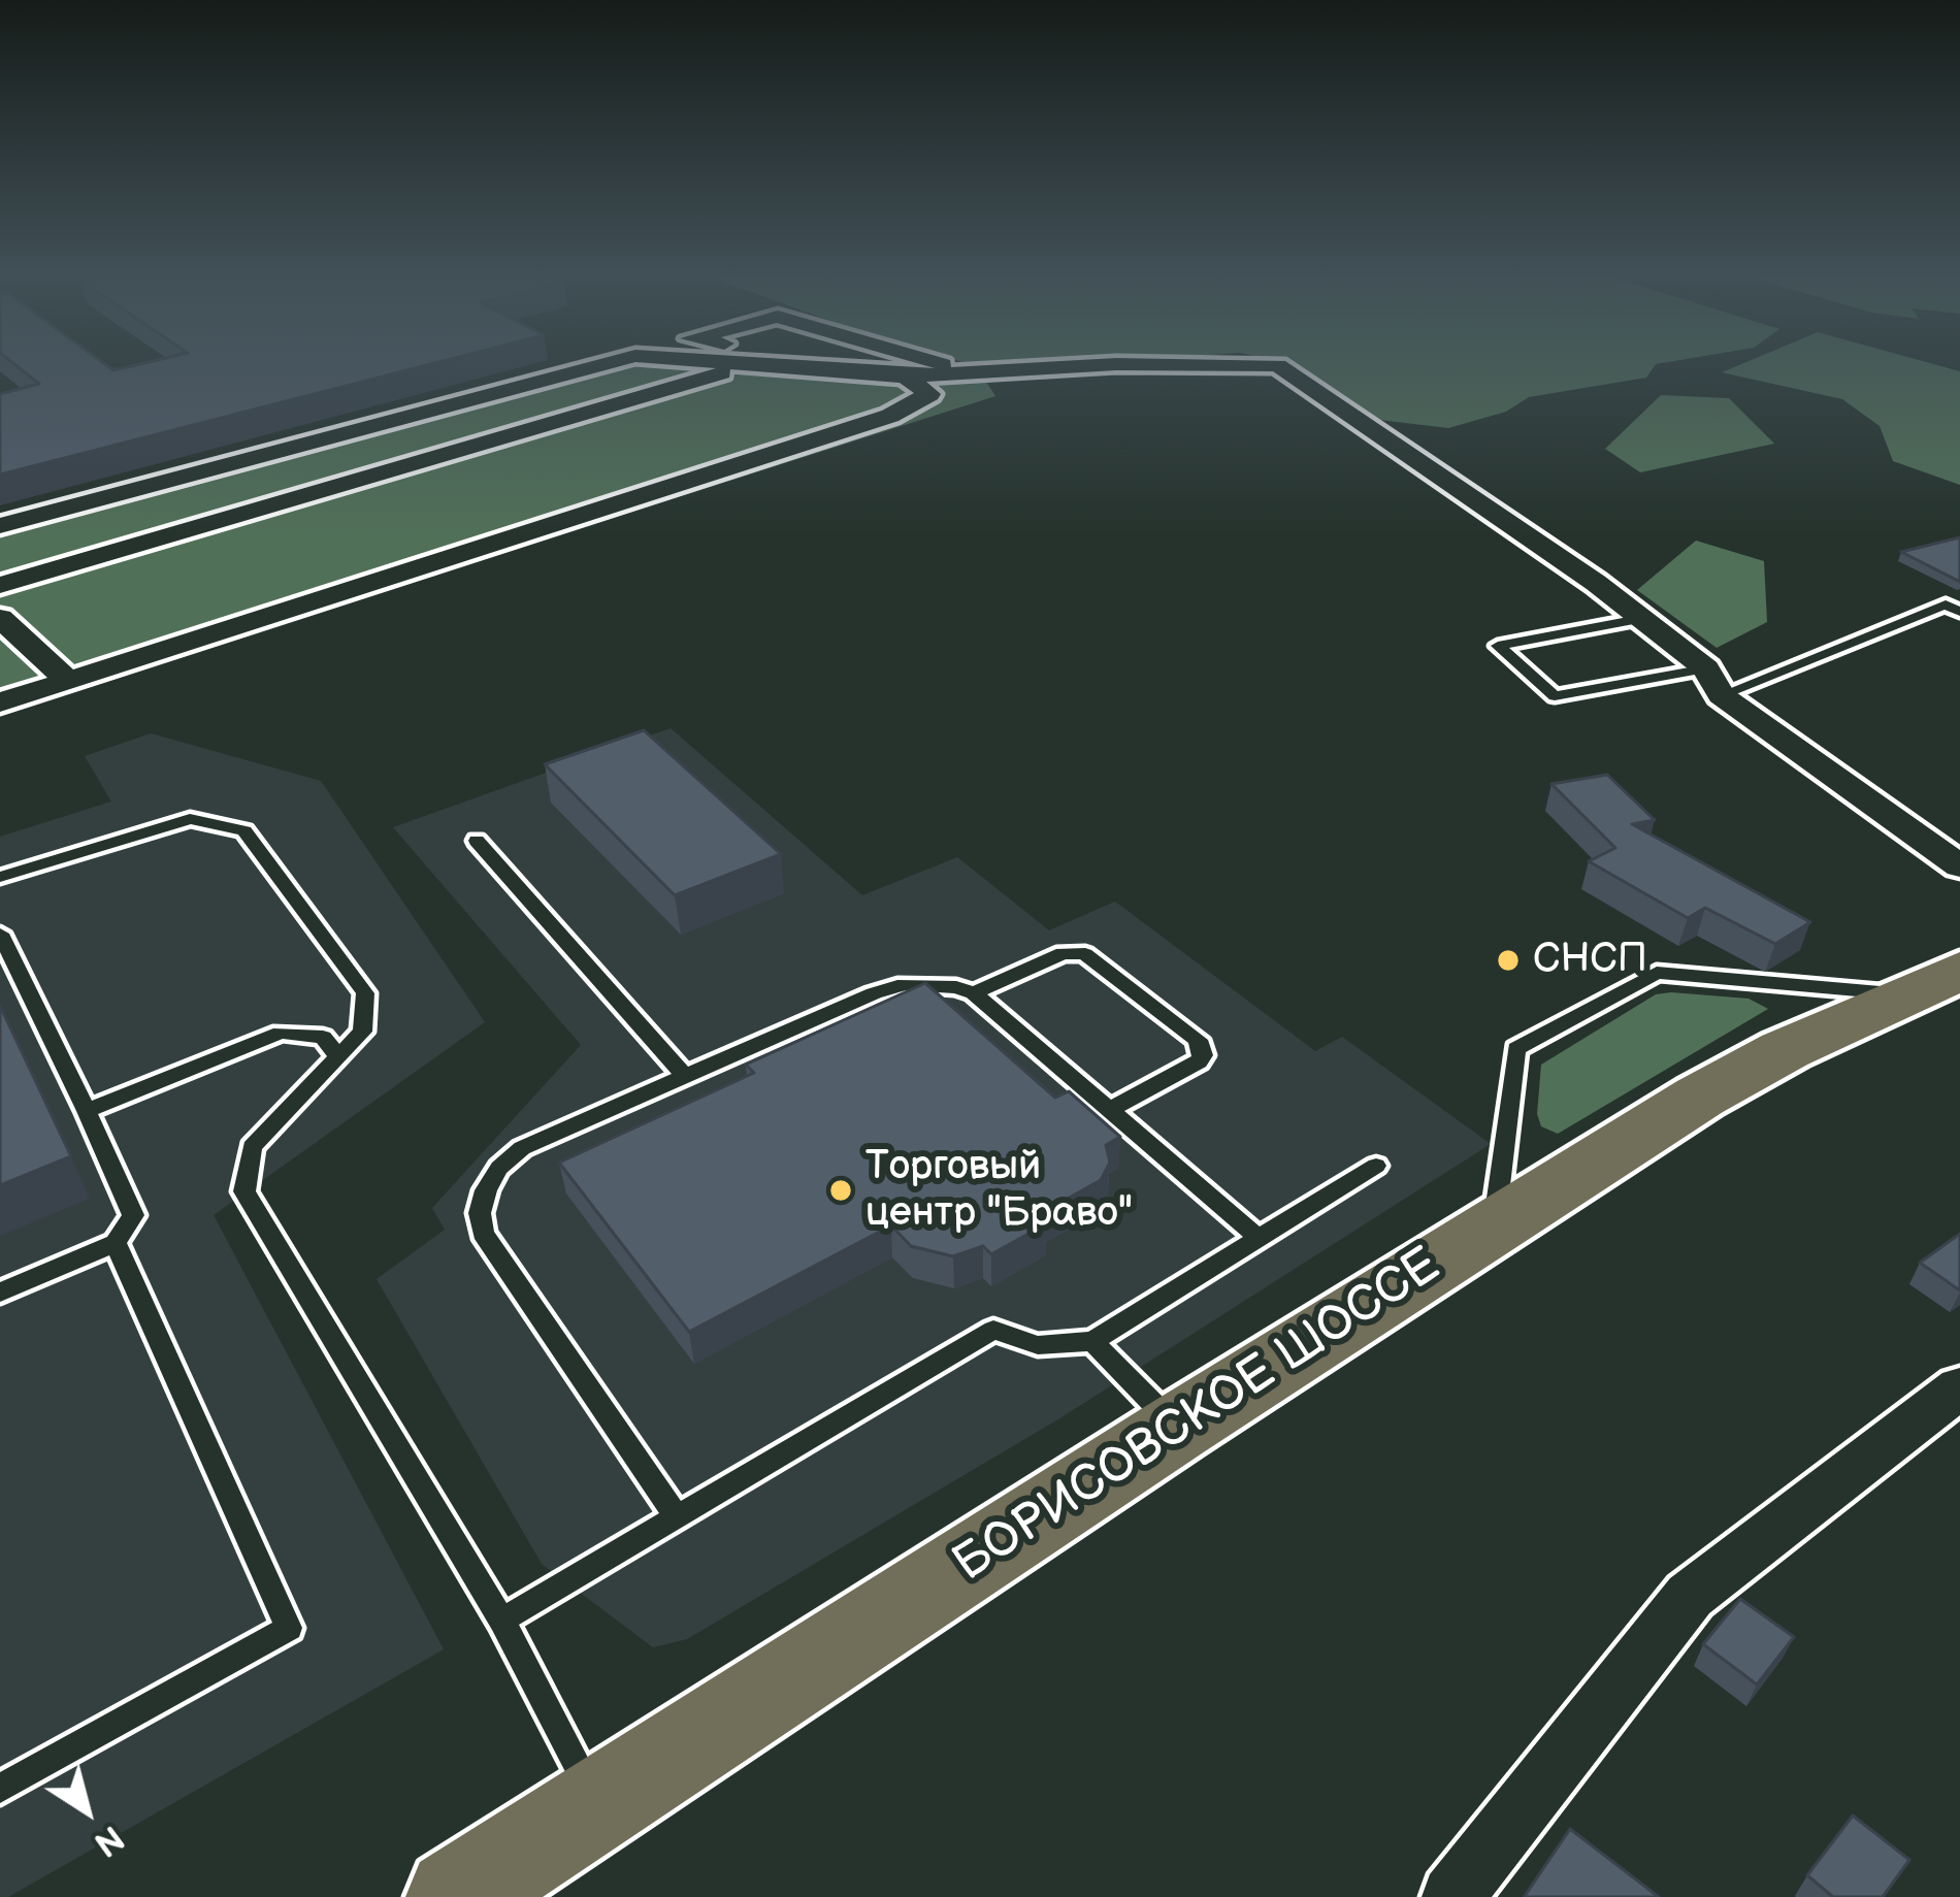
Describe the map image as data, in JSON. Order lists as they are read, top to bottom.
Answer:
{
  "streets": {
    "main road": ["БОРИСОВСКОЕ ШОССЕ"]
  },
  "places": ["СНСП", "Торговый центр \"Браво\""],
  "north": "bottom right"
}
